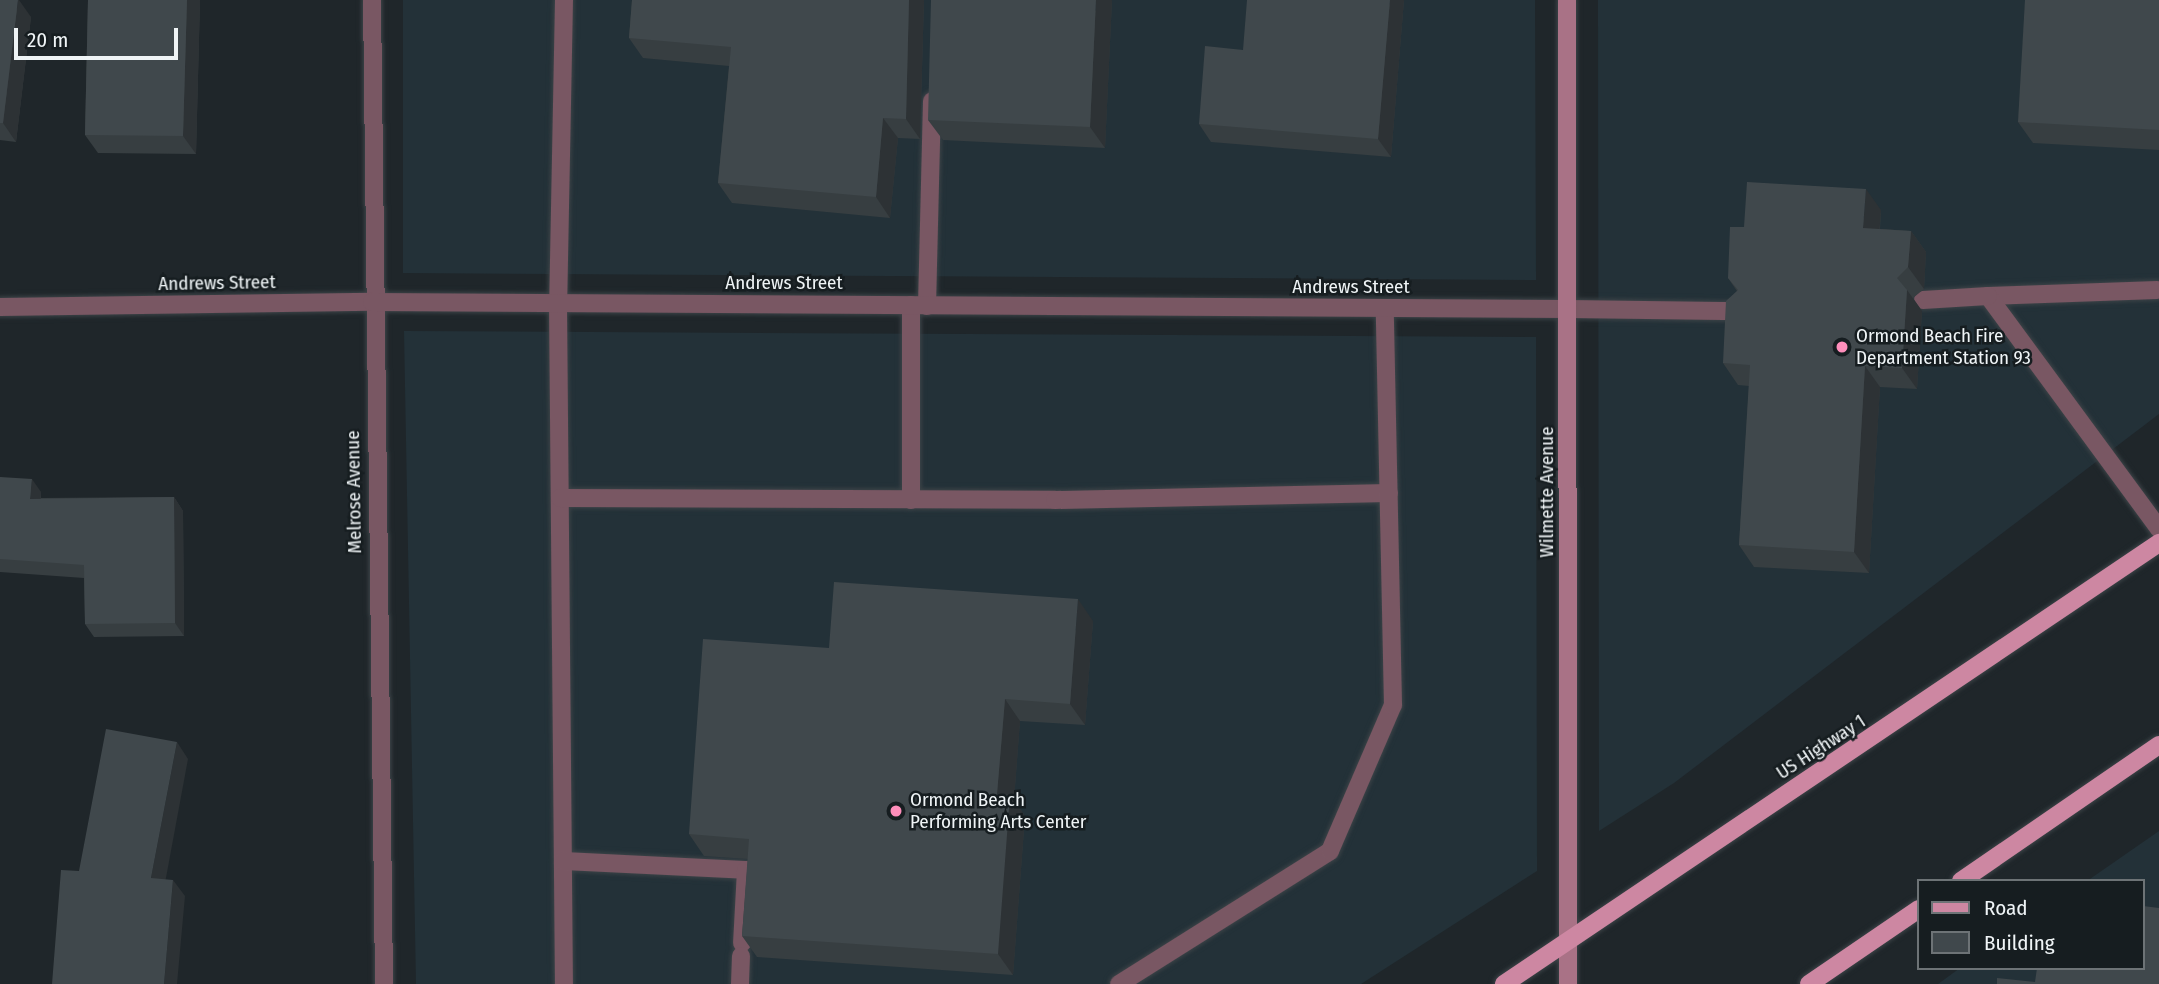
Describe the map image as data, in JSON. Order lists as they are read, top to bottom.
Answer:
{
  "streets": {
    "main road": ["US Highway 1"],
    "street": ["Andrews Street", "Melrose Avenue", "Wilmette Avenue"]
  },
  "crossings": [
    ["Andrews Street", "Melrose Avenue"],
    ["Andrews Street", "Wilmette Avenue"],
    ["Wilmette Avenue", "US Highway 1"]
  ],
  "places": ["Ormond Beach Fire Department Station 93", "Ormond Beach Performing Arts Center"],
  "legend": ["Road", "Building"],
  "scale_bar": "20 m"
}
